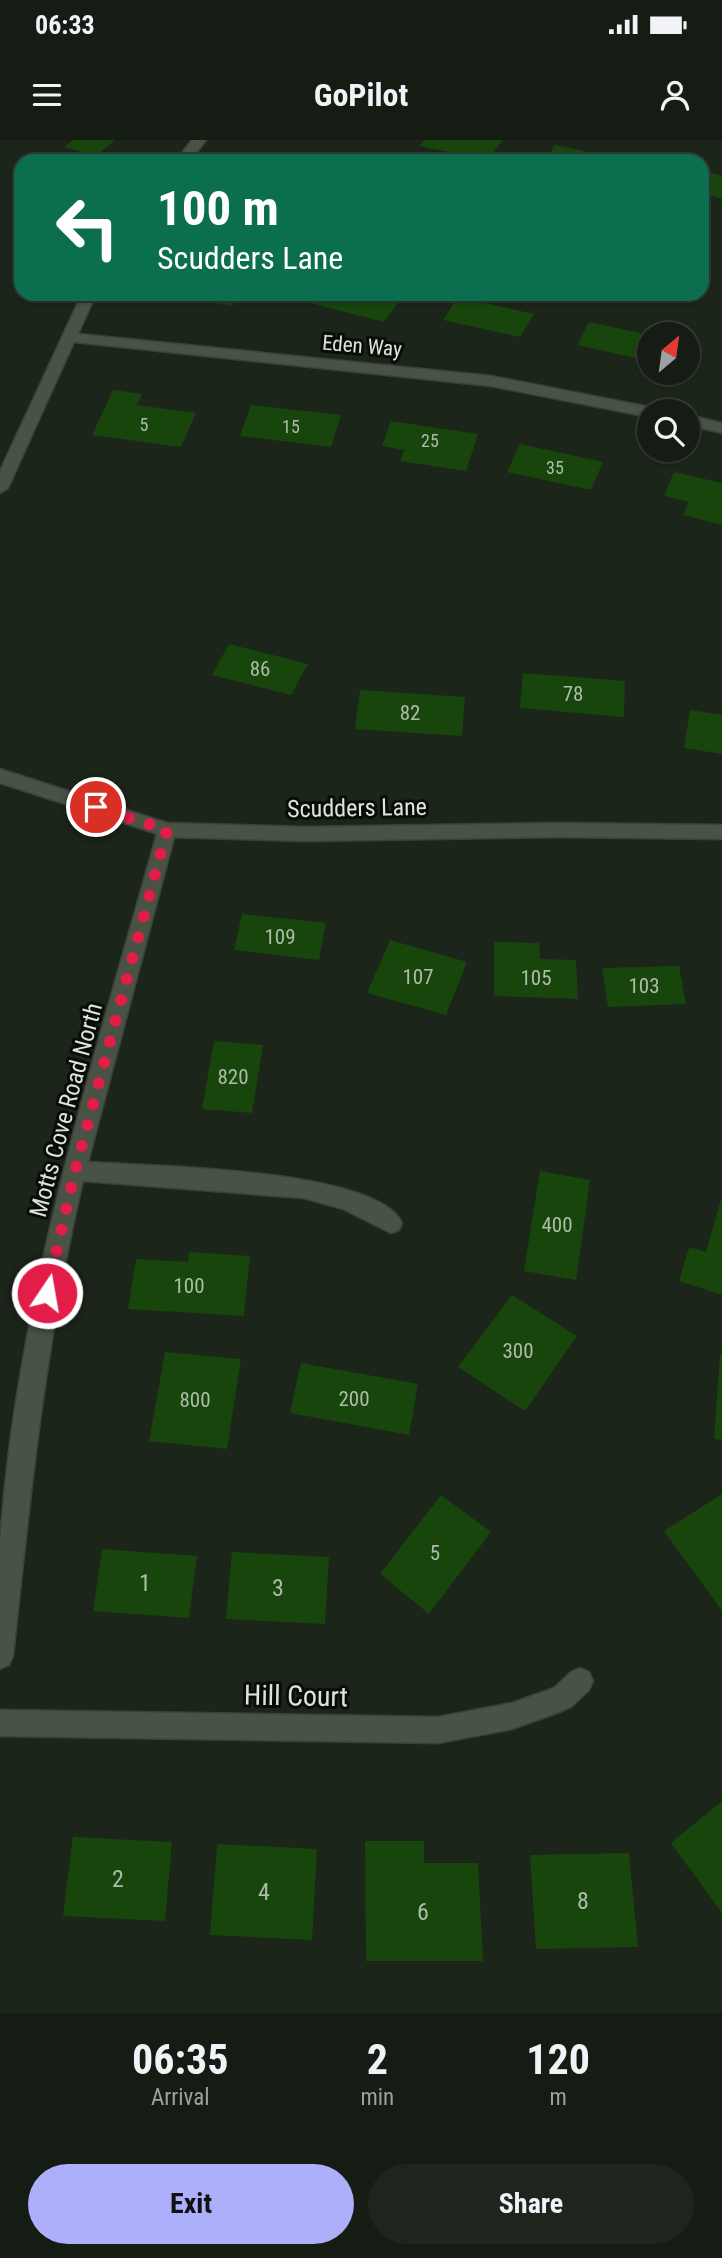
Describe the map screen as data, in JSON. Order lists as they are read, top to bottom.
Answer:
{
  "streets": {
    "street": [
      "Eden Way",
      "Scudders Lane",
      "Motts Cove Road North",
      "Hill Court"
    ]
  },
  "crossings": [
    ["Scudders Lane", "Motts Cove Road North"]
  ],
  "house_numbers": [
    "5",
    "15",
    "25",
    "35",
    "86",
    "78",
    "82",
    "109",
    "107",
    "105",
    "103",
    "820",
    "400",
    "100",
    "300",
    "200",
    "800",
    "5",
    "1",
    "3",
    "2",
    "4",
    "8",
    "6"
  ],
  "north": "top right",
  "page": {
    "status": "06:33",
    "header": "GoPilot",
    "turn": ["100 m", "Scudders Lane"],
    "eta": [
      "06:35",
      "Arrival",
      "2",
      "min",
      "120",
      "m"
    ],
    "buttons": ["Exit", "Share"]
  }
}
